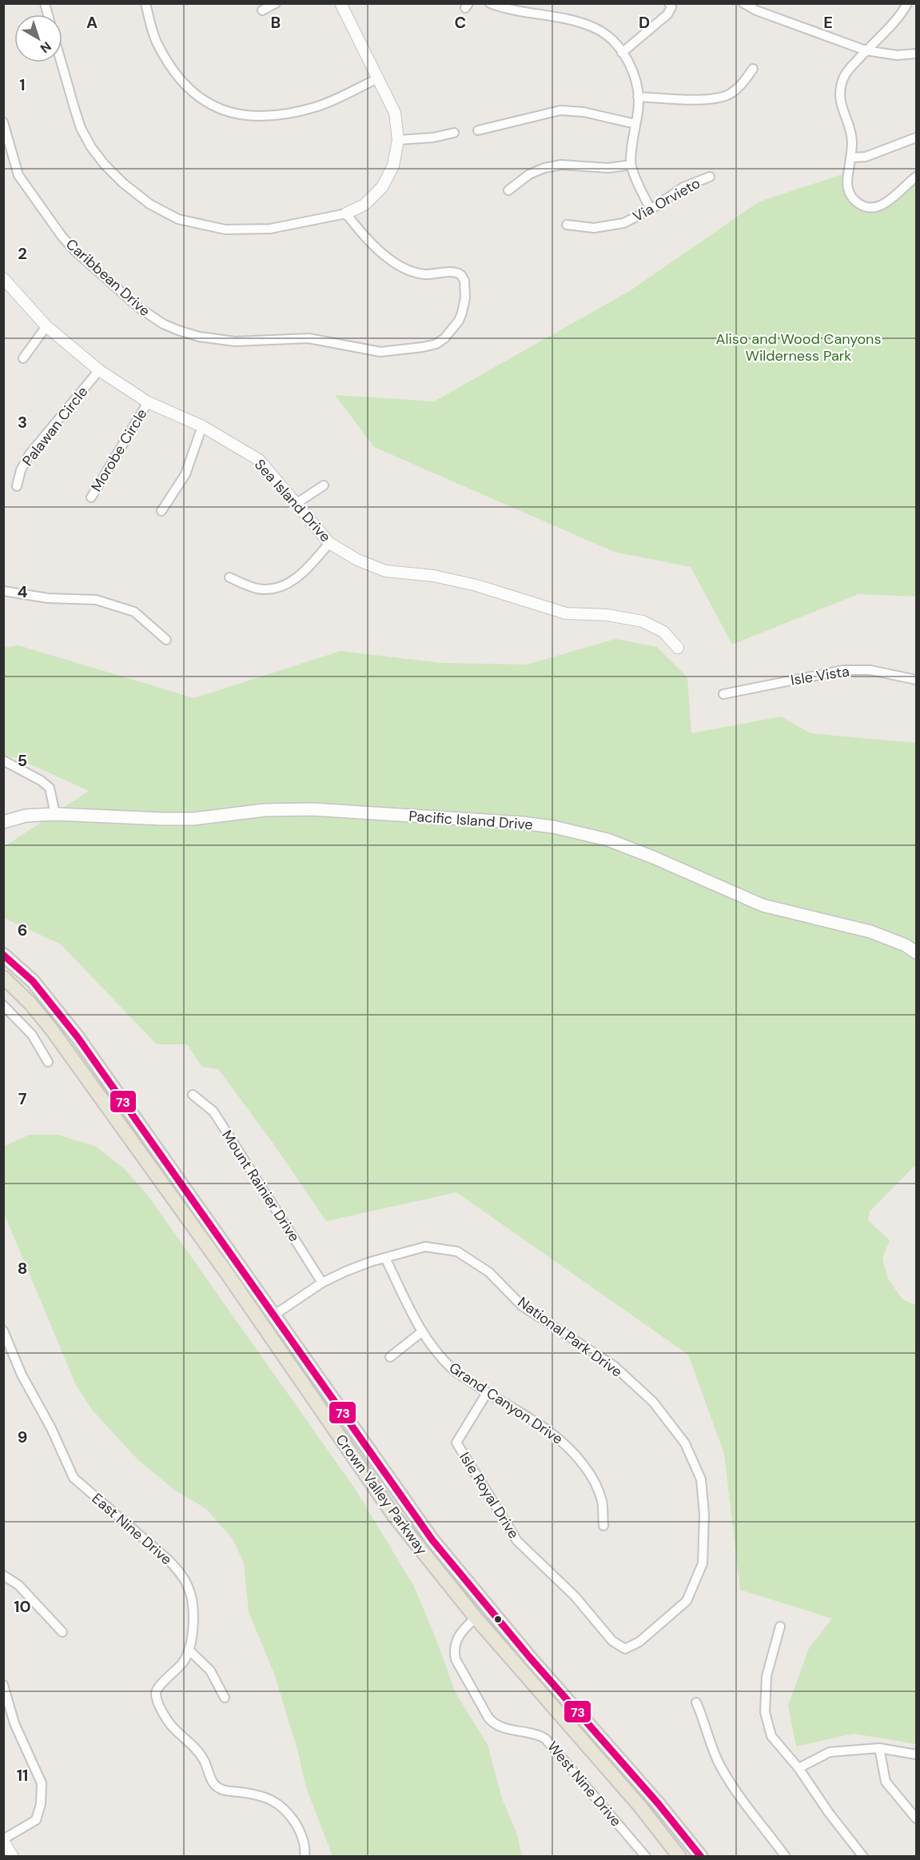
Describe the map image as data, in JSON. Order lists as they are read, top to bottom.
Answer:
{
  "streets": {
    "main road": ["Pacific Island Drive", "Crown Valley Parkway"],
    "street": [
      "Via Orvieto",
      "Caribbean Drive",
      "Palawan Circle",
      "Morobe Circle",
      "Sea Island Drive",
      "Isle Vista",
      "Mount Rainier Drive",
      "National Park Drive",
      "Grand Canyon Drive",
      "Isle Royal Drive",
      "East Nine Drive",
      "West Nine Drive"
    ]
  },
  "crossings": [
    ["Palawan Circle", "Sea Island Drive"],
    ["Morobe Circle", "Sea Island Drive"],
    ["Mount Rainier Drive", "National Park Drive"],
    ["National Park Drive", "Grand Canyon Drive"],
    ["National Park Drive", "Crown Valley Parkway"],
    ["National Park Drive", "Isle Royal Drive"],
    ["Grand Canyon Drive", "Isle Royal Drive"],
    ["Crown Valley Parkway", "West Nine Drive"]
  ],
  "parks": ["Aliso and Wood Canyons Wilderness Park"],
  "lines": ["transit line 73"],
  "north": "bottom right",
  "grid": {
    "columns": [
      "A",
      "B",
      "C",
      "D",
      "E"
    ],
    "rows": [
      "1",
      "2",
      "3",
      "4",
      "5",
      "6",
      "7",
      "8",
      "9",
      "10",
      "11"
    ]
  }
}
